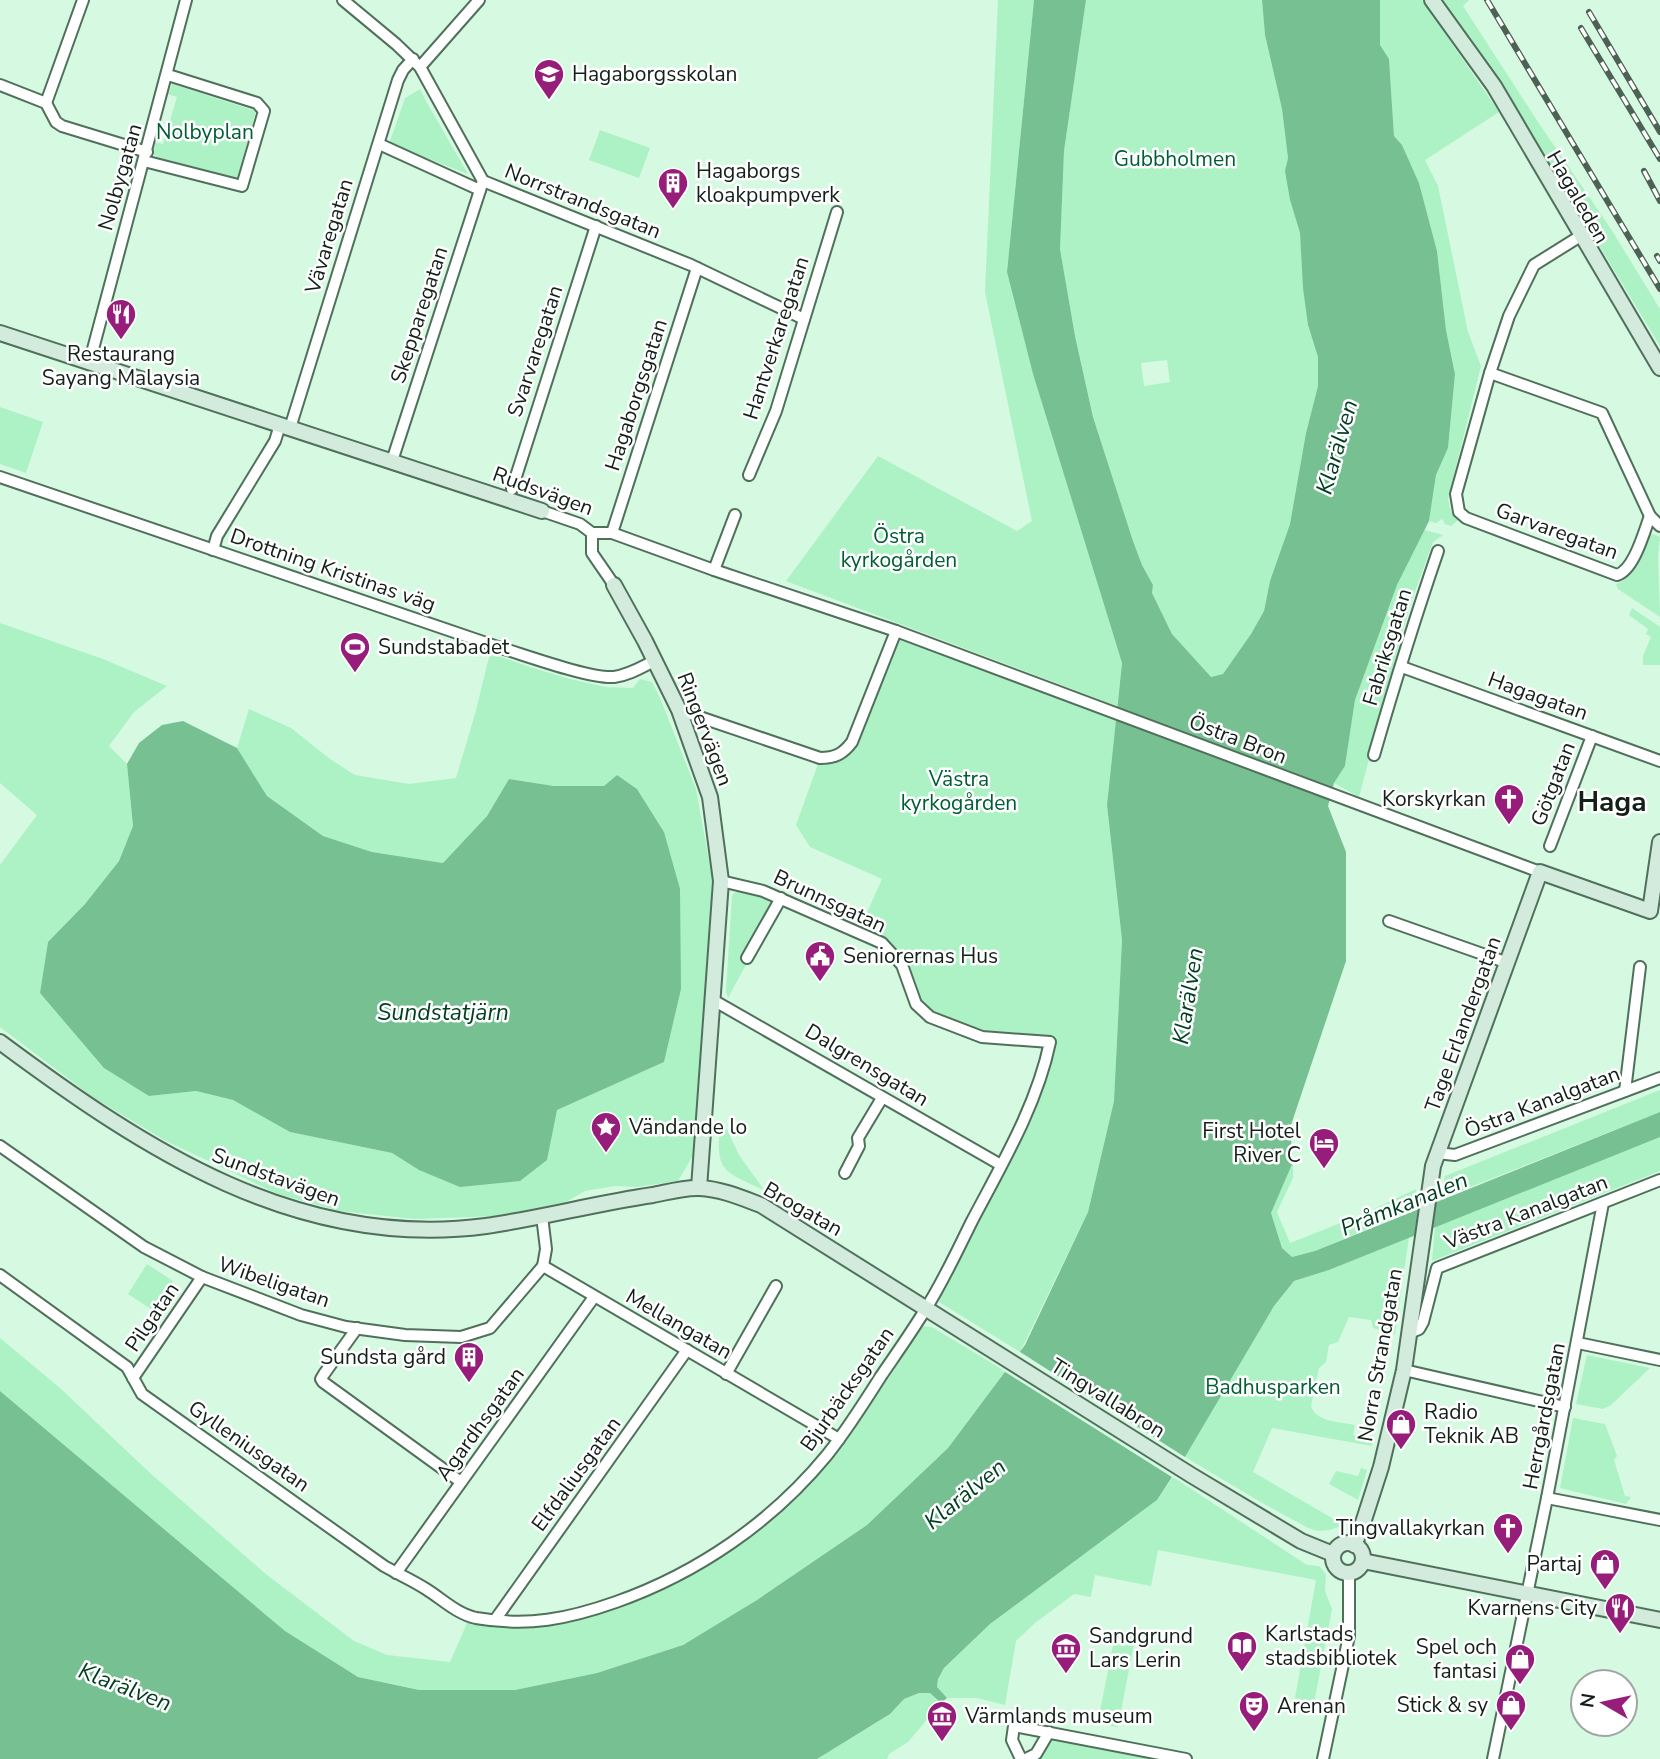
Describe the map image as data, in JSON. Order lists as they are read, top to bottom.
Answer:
{
  "streets": {
    "street": [
      "Nolbygatan",
      "Hagaleden",
      "Norrstrandsgatan",
      "Vävaregatan",
      "Skepparegatan",
      "Hantverkaregatan",
      "Svarvaregatan",
      "Hagaborgsgatan",
      "Rudsvägen",
      "Garvaregatan",
      "Drottning Kristinas väg",
      "Fabriksgatan",
      "Hagagatan",
      "Ringervägen",
      "Östra Bron",
      "Götgatan",
      "Brunnsgatan",
      "Tage Erlandergatan",
      "Dalgrensgatan",
      "Östra Kanalgatan",
      "Sundstavägen",
      "Brogatan",
      "Västra Kanalgatan",
      "Wibeligatan",
      "Pilgatan",
      "Mellangatan",
      "Norra Strandgatan",
      "Bjurbäcksgatan",
      "Tingvallabron",
      "Herrgårdsgatan",
      "Agardhsgatan",
      "Gylleniusgatan",
      "Elfdaliusgatan"
    ]
  },
  "crossings": [
    ["Nolbygatan", "Rudsvägen"],
    ["Norrstrandsgatan", "Vävaregatan"],
    ["Norrstrandsgatan", "Skepparegatan"],
    ["Norrstrandsgatan", "Hantverkaregatan"],
    ["Norrstrandsgatan", "Svarvaregatan"],
    ["Norrstrandsgatan", "Hagaborgsgatan"],
    ["Vävaregatan", "Rudsvägen"],
    ["Vävaregatan", "Drottning Kristinas väg"],
    ["Skepparegatan", "Rudsvägen"],
    ["Hagaborgsgatan", "Rudsvägen"],
    ["Rudsvägen", "Ringervägen"],
    ["Rudsvägen", "Östra Bron"],
    ["Drottning Kristinas väg", "Ringervägen"],
    ["Fabriksgatan", "Hagagatan"],
    ["Hagagatan", "Götgatan"],
    ["Ringervägen", "Brunnsgatan"],
    ["Ringervägen", "Dalgrensgatan"],
    ["Östra Bron", "Tage Erlandergatan"],
    ["Brunnsgatan", "Bjurbäcksgatan"],
    ["Tage Erlandergatan", "Östra Kanalgatan"],
    ["Tage Erlandergatan", "Norra Strandgatan"],
    ["Dalgrensgatan", "Bjurbäcksgatan"],
    ["Sundstavägen", "Brogatan"],
    ["Brogatan", "Bjurbäcksgatan"],
    ["Brogatan", "Tingvallabron"],
    ["Västra Kanalgatan", "Norra Strandgatan"],
    ["Västra Kanalgatan", "Herrgårdsgatan"],
    ["Wibeligatan", "Pilgatan"],
    ["Wibeligatan", "Mellangatan"],
    ["Pilgatan", "Gylleniusgatan"],
    ["Mellangatan", "Bjurbäcksgatan"],
    ["Mellangatan", "Agardhsgatan"],
    ["Mellangatan", "Elfdaliusgatan"],
    ["Norra Strandgatan", "Tingvallabron"],
    ["Bjurbäcksgatan", "Gylleniusgatan"],
    ["Bjurbäcksgatan", "Elfdaliusgatan"],
    ["Agardhsgatan", "Gylleniusgatan"],
    ["Gylleniusgatan", "Elfdaliusgatan"]
  ],
  "districts": ["Haga"],
  "water": ["Klarälven", "Sundstatjärn", "Pråmkanalen"],
  "parks": [
    "Nolbyplan",
    "Gubbholmen",
    "Östra kyrkogården",
    "Västra kyrkogården",
    "Badhusparken"
  ],
  "places": {
    "school or university": ["Hagaborgsskolan"],
    "building": ["Hagaborgs kloakpumpverk", "Sundsta gård"],
    "restaurant": ["Restaurang Sayang Malaysia", "Kvarnens City"],
    "sports": ["Sundstabadet"],
    "church": ["Korskyrkan", "Tingvallakyrkan"],
    "public building": ["Seniorernas Hus"],
    "place": ["Vändande lo"],
    "hotel": ["First Hotel River C"],
    "shop": [
      "Radio Teknik AB",
      "Partaj",
      "Spel och fantasi",
      "Stick & sy"
    ],
    "library": ["Karlstads stadsbibliotek"],
    "museum": ["Sandgrund Lars Lerin", "Värmlands museum"],
    "theatre": ["Arenan"]
  },
  "north": "left"
}
